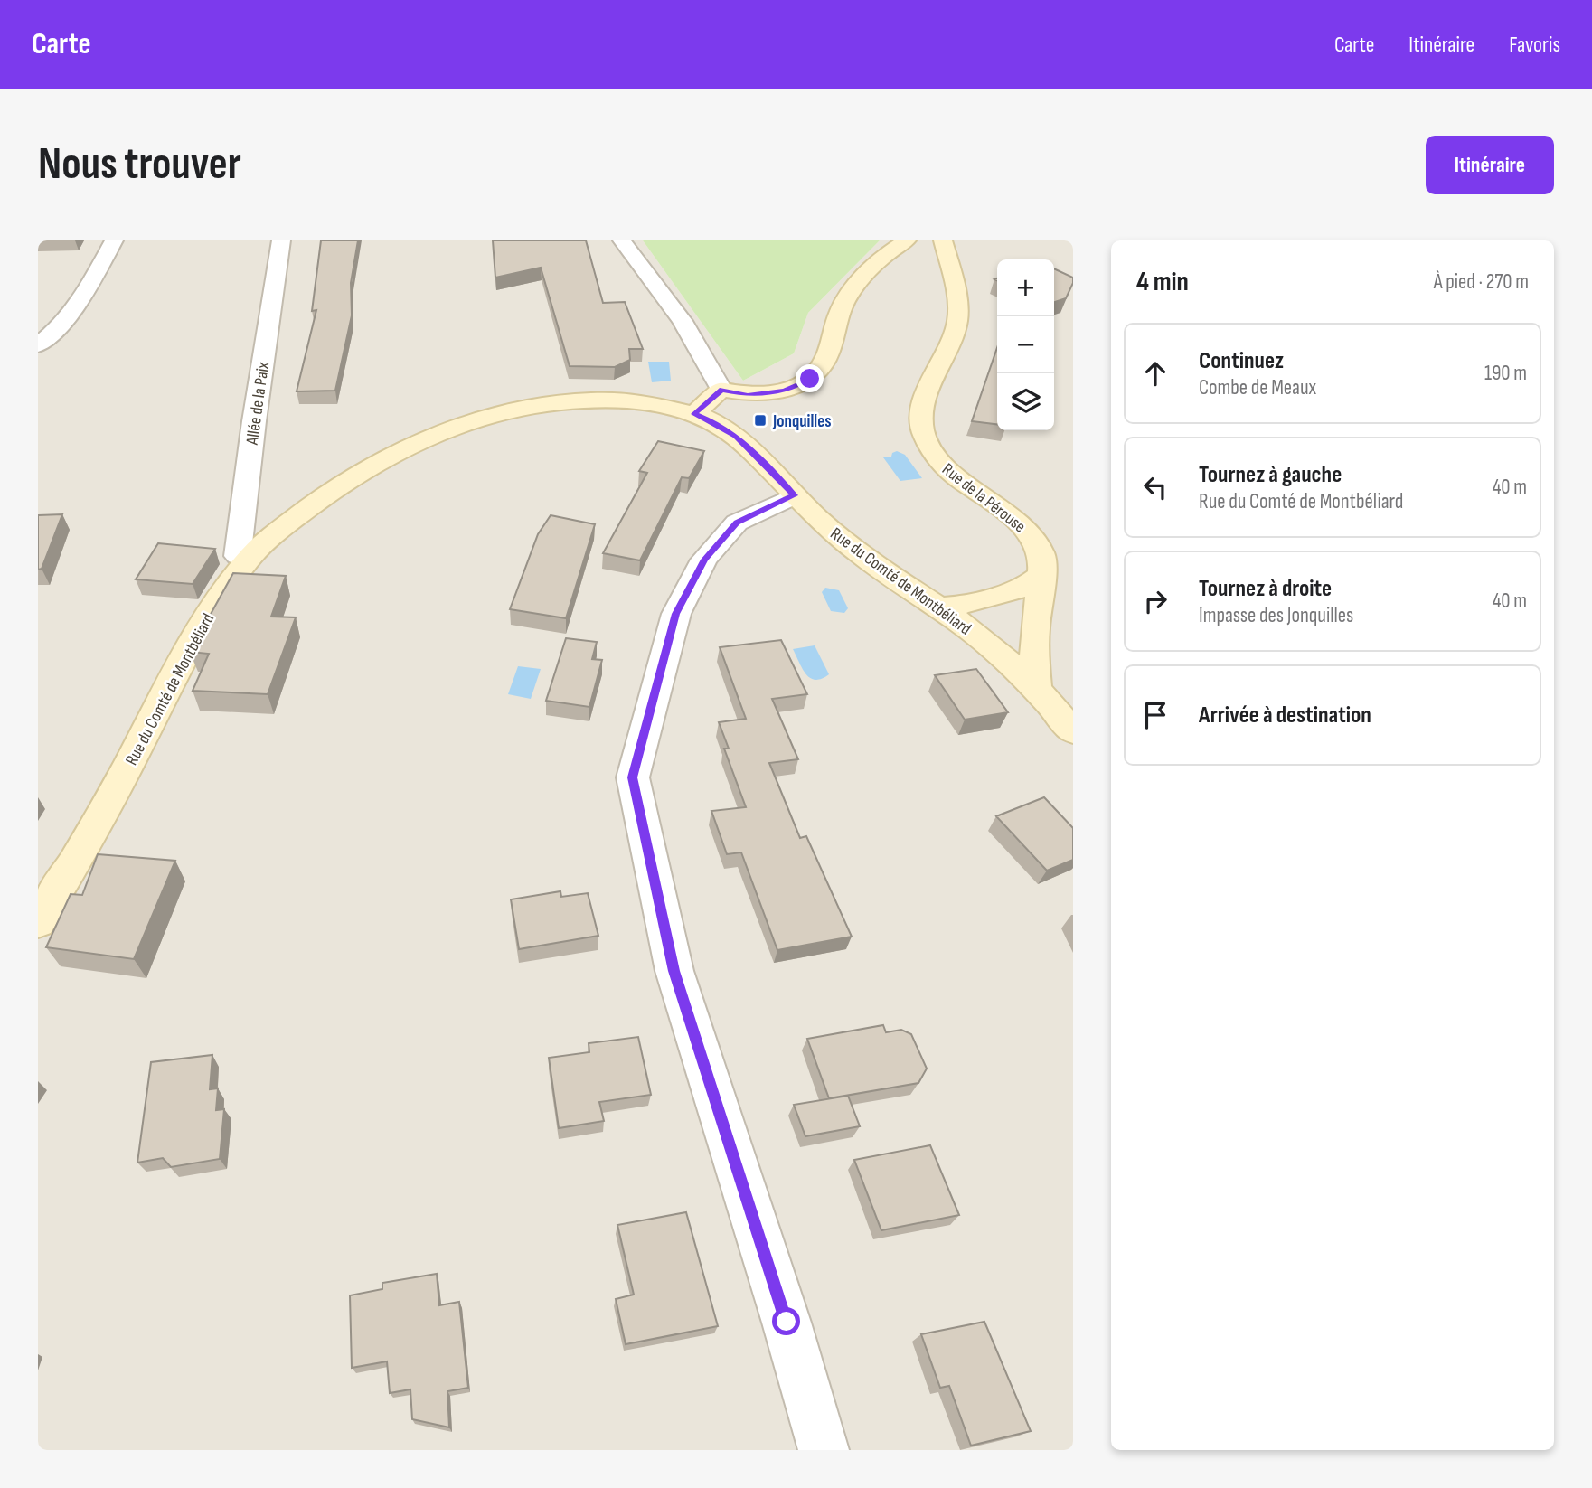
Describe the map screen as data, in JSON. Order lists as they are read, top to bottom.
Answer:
{
  "streets": {
    "street": ["Allée de la Paix", "Rue de la Pérouse", "Rue du Comté de Montbéliard"]
  },
  "crossings": [
    ["Allée de la Paix", "Rue du Comté de Montbéliard"],
    ["Rue de la Pérouse", "Rue du Comté de Montbéliard"]
  ],
  "places": {
    "transit": ["Jonquilles"]
  },
  "page": {
    "header": "Carte",
    "nav": ["Carte", "Itinéraire", "Favoris"],
    "buttons": "Itinéraire",
    "title": "Nous trouver",
    "heading": ["4 min", "À pied · 270 m"],
    "map_buttons": ["+", "−"],
    "list": [
      ["Continuez", "Combe de Meaux", "190 m"],
      ["Tournez à gauche", "Rue du Comté de Montbéliard", "40 m"],
      ["Tournez à droite", "Impasse des Jonquilles", "40 m"],
      "Arrivée à destination"
    ]
  }
}
